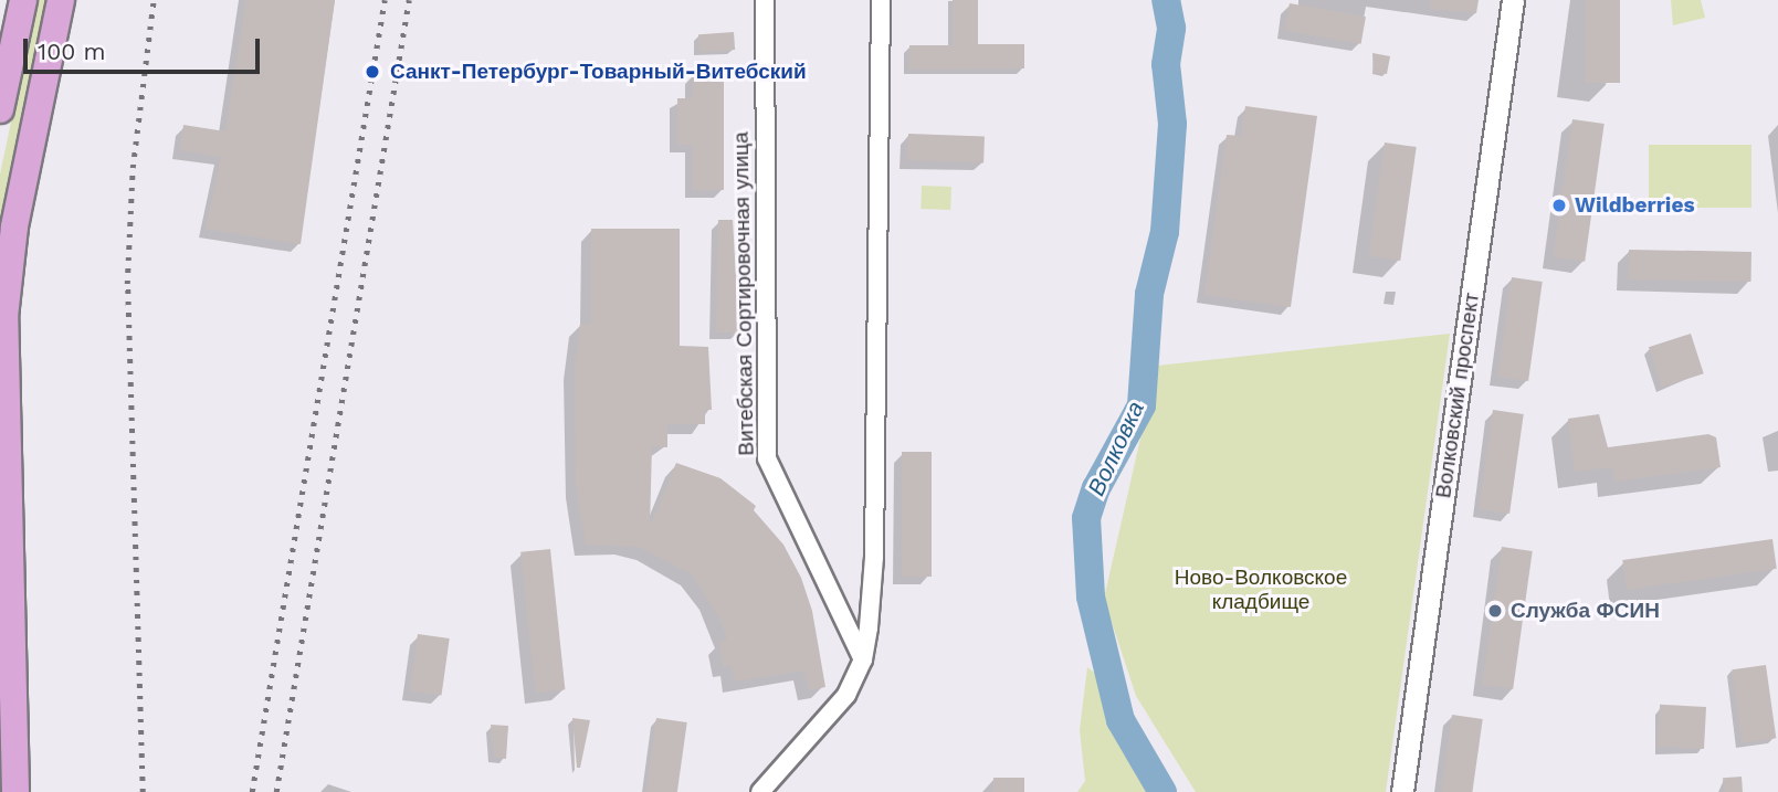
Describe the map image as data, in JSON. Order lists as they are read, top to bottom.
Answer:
{
  "streets": {
    "street": ["Витебская Сортировочная улица", "Волковский проспект"]
  },
  "water": ["Волковка"],
  "parks": ["Ново-Волковское кладбище"],
  "places": ["Санкт-Петербург-Товарный-Витебский", "Wildberries", "Служба ФСИН"],
  "scale_bar": "100 m"
}
